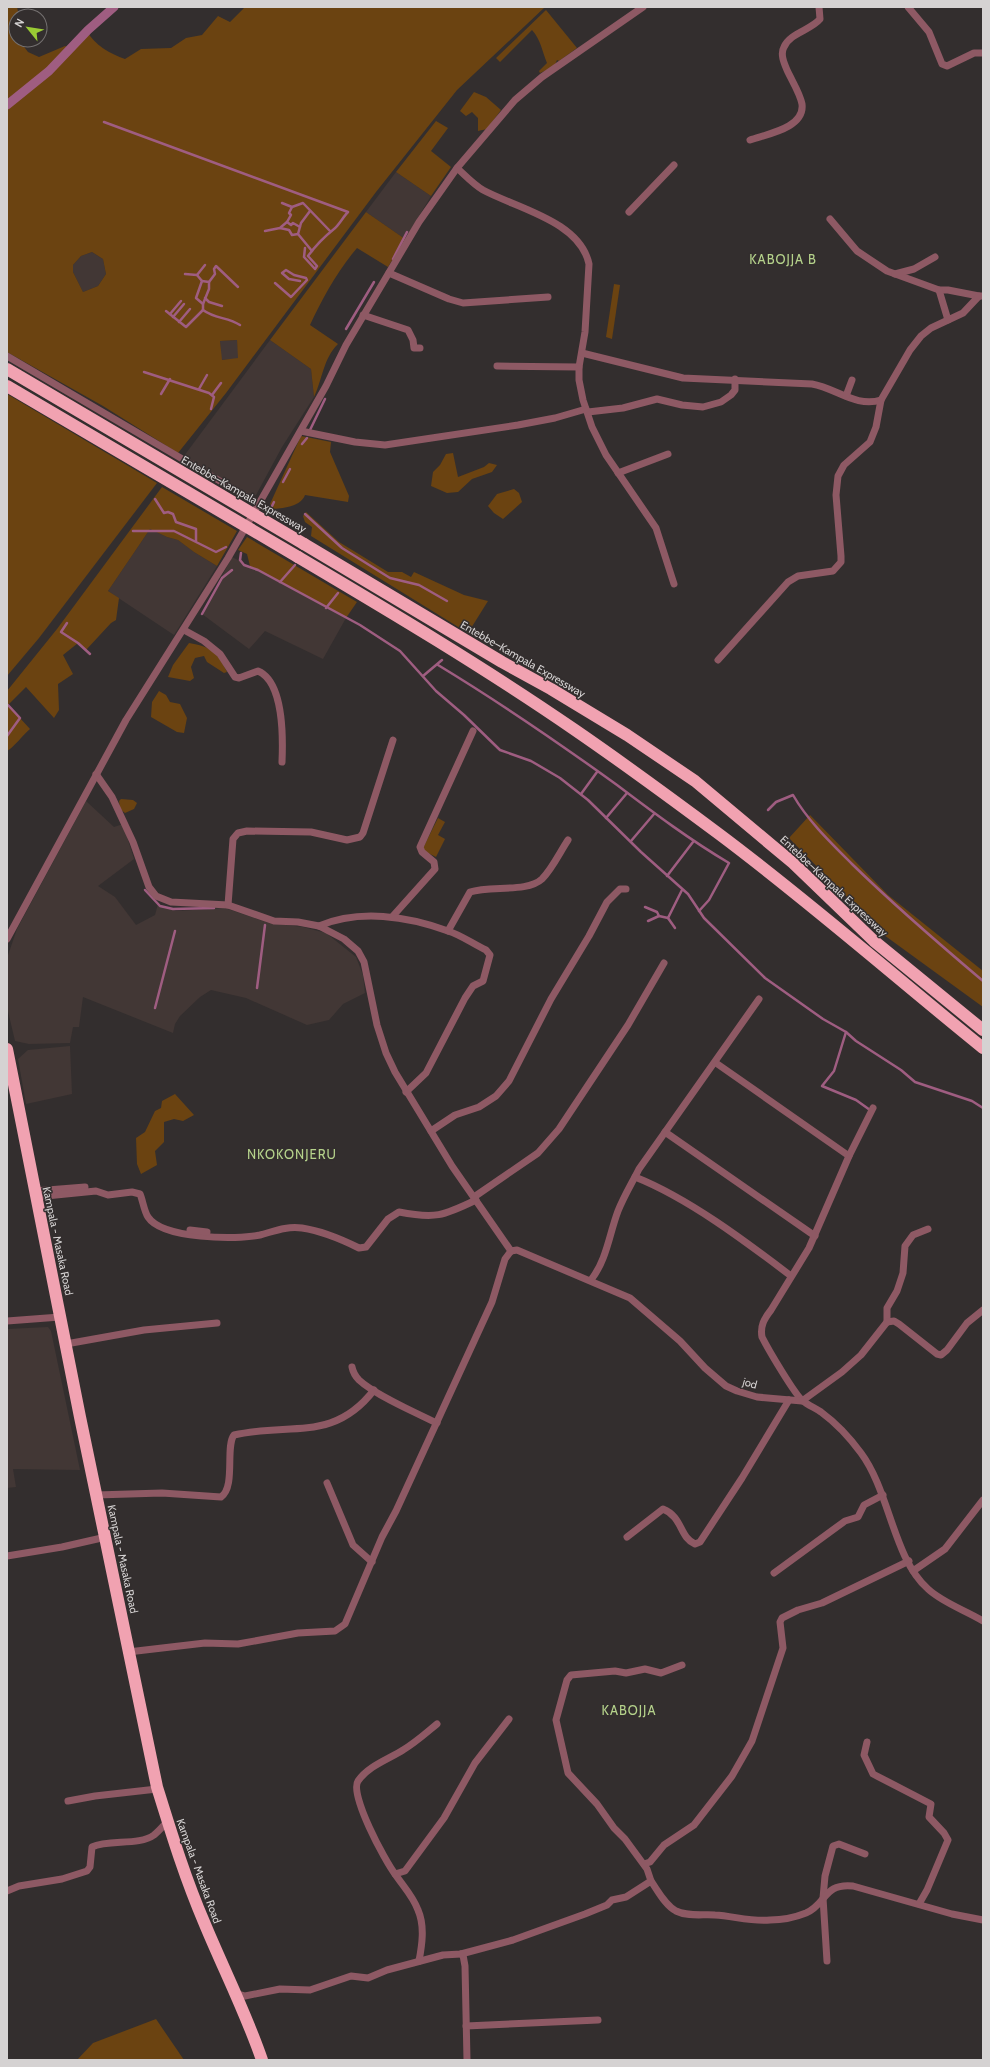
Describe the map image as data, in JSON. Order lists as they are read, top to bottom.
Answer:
{
  "streets": {
    "highway": ["Entebbe–Kampala Expressway", "Kampala - Masaka Road"],
    "street": ["jod"]
  },
  "districts": ["KABOJJA B", "NKOKONJERU", "KABOJJA"],
  "north": "top left"
}
